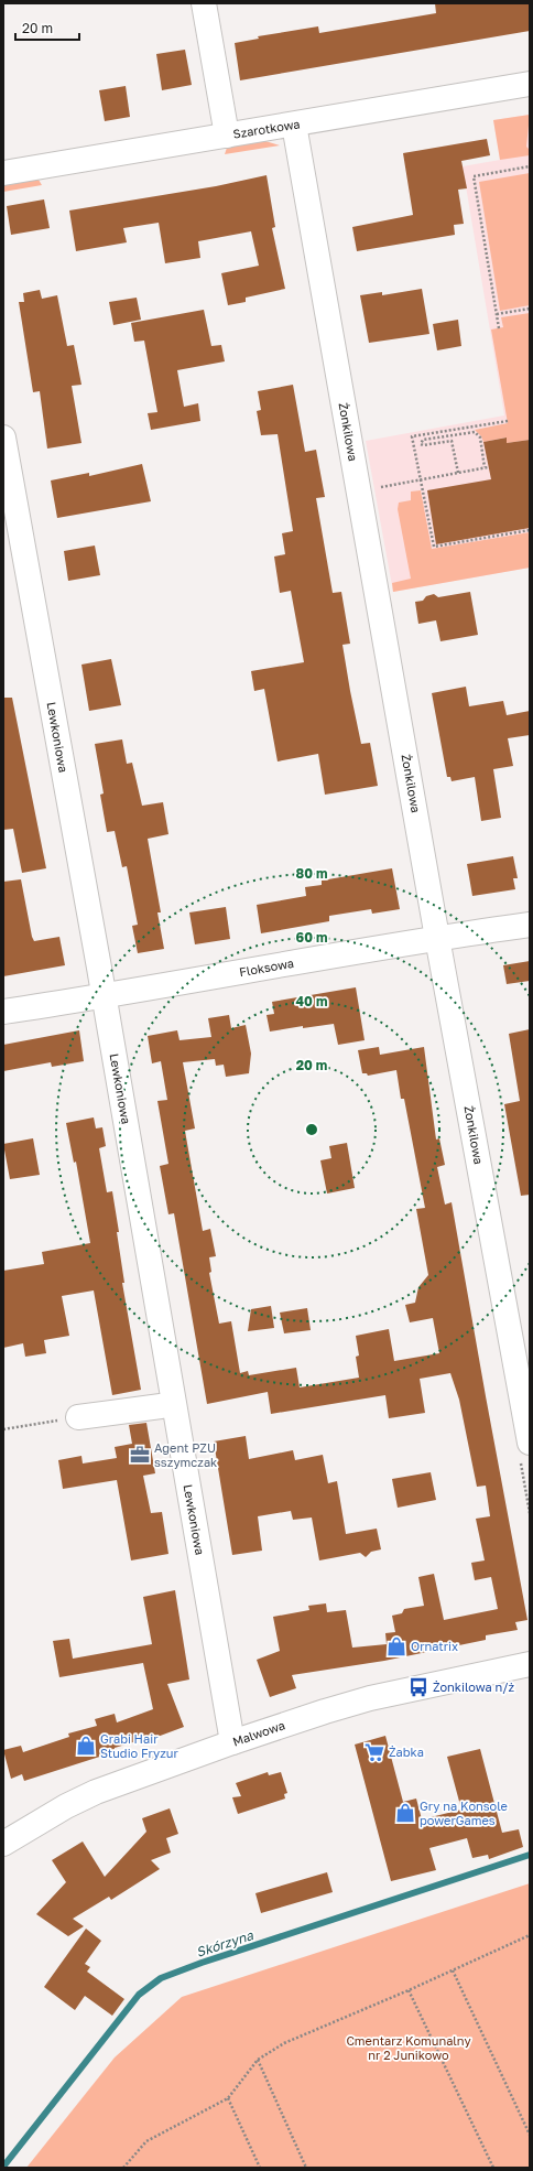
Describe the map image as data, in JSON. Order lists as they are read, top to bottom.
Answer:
{
  "streets": {
    "street": [
      "Szarotkowa",
      "Żonkilowa",
      "Lewkoniowa",
      "Floksowa",
      "Malwowa"
    ]
  },
  "crossings": [
    ["Szarotkowa", "Żonkilowa"],
    ["Żonkilowa", "Floksowa"],
    ["Lewkoniowa", "Floksowa"],
    ["Lewkoniowa", "Malwowa"]
  ],
  "water": ["Skórzyna"],
  "parks": ["Cmentarz Komunalny nr 2 Junikowo"],
  "places": {
    "office": ["Agent PZU sszymczak"],
    "shop": ["Ornatrix", "Grabi Hair Studio Fryzur", "Gry na Konsole powerGames"],
    "bus stop": ["Żonkilowa n/ż"],
    "supermarket": ["Żabka"]
  },
  "scale_bar": "20 m",
  "rings": [
    "80 m",
    "60 m",
    "40 m",
    "20 m"
  ]
}
